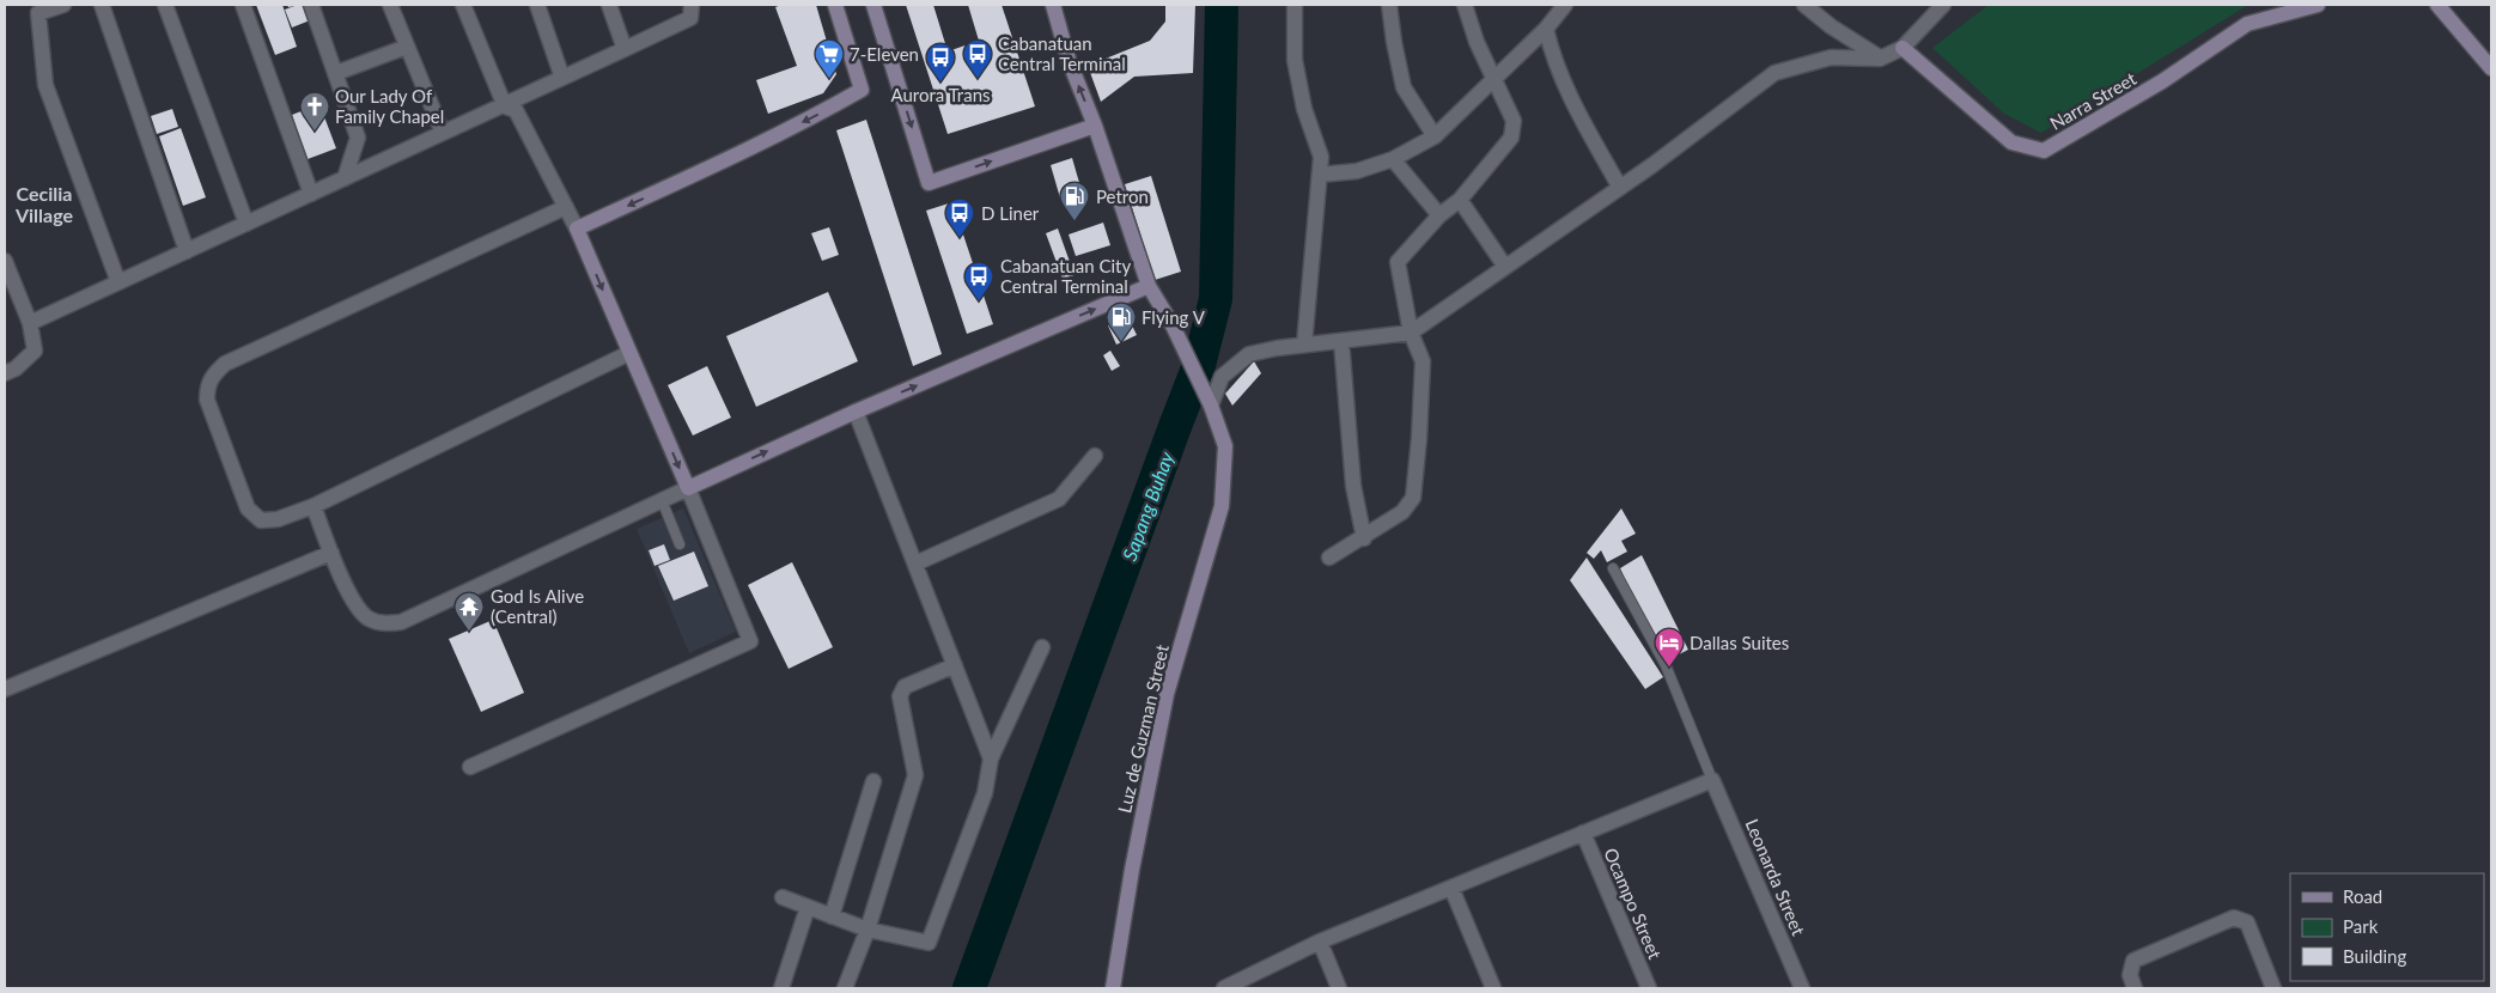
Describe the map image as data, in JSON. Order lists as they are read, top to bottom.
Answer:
{
  "streets": {
    "street": [
      "Narra Street",
      "Luz de Guzman Street",
      "Leonarda Street",
      "Ocampo Street"
    ]
  },
  "districts": ["Cecilia Village"],
  "water": ["Sapang Buhay"],
  "places": {
    "supermarket": ["7-Eleven"],
    "bus stop": [
      "Cabanatuan Central Terminal",
      "Aurora Trans",
      "D Liner",
      "Cabanatuan City Central Terminal"
    ],
    "church": ["Our Lady Of Family Chapel"],
    "fuel station": ["Petron", "Flying V"],
    "temple": ["God Is Alive (Central)"],
    "hotel": ["Dallas Suites"]
  },
  "legend": ["Road", "Park", "Building"]
}
